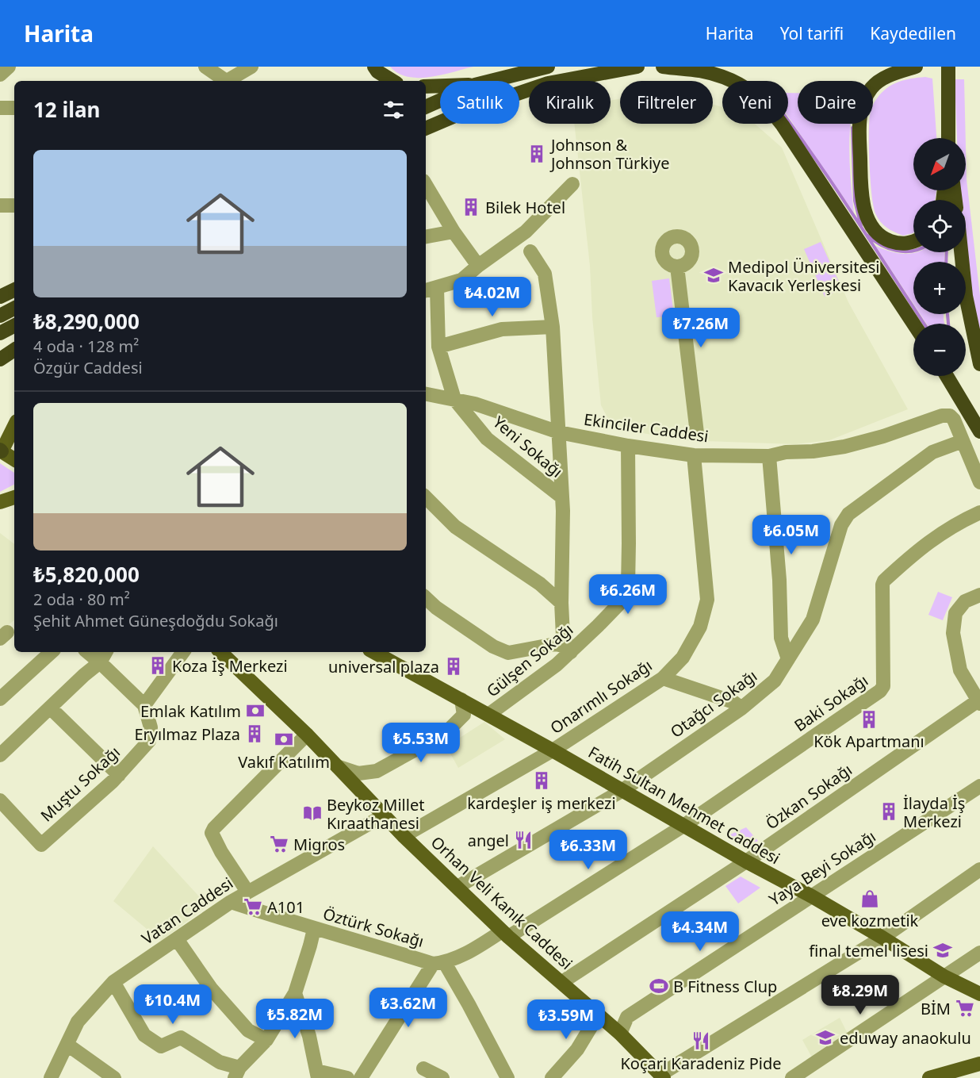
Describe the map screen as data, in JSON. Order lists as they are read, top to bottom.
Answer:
{
  "streets": {
    "main road": ["Fatih Sultan Mehmet Caddesi", "Orhan Veli Kanık Caddesi"],
    "street": [
      "Ekinciler Caddesi",
      "Yeni Sokağı",
      "Gülşen Sokağı",
      "Onarımlı Sokağı",
      "Baki Sokağı",
      "Otağcı Sokağı",
      "Muştu Sokağı",
      "Özkan Sokağı",
      "Yaya Beyi Sokağı",
      "Vatan Caddesi",
      "Öztürk Sokağı"
    ]
  },
  "crossings": [
    ["Ekinciler Caddesi", "Yeni Sokağı"],
    ["Ekinciler Caddesi", "Gülşen Sokağı"],
    ["Ekinciler Caddesi", "Onarımlı Sokağı"],
    ["Ekinciler Caddesi", "Otağcı Sokağı"],
    ["Gülşen Sokağı", "Fatih Sultan Mehmet Caddesi"],
    ["Onarımlı Sokağı", "Fatih Sultan Mehmet Caddesi"],
    ["Onarımlı Sokağı", "Orhan Veli Kanık Caddesi"],
    ["Baki Sokağı", "Fatih Sultan Mehmet Caddesi"],
    ["Otağcı Sokağı", "Fatih Sultan Mehmet Caddesi"],
    ["Otağcı Sokağı", "Orhan Veli Kanık Caddesi"],
    ["Özkan Sokağı", "Fatih Sultan Mehmet Caddesi"],
    ["Özkan Sokağı", "Orhan Veli Kanık Caddesi"],
    ["Fatih Sultan Mehmet Caddesi", "Yaya Beyi Sokağı"],
    ["Yaya Beyi Sokağı", "Orhan Veli Kanık Caddesi"],
    ["Orhan Veli Kanık Caddesi", "Vatan Caddesi"],
    ["Vatan Caddesi", "Öztürk Sokağı"]
  ],
  "places": {
    "building": [
      "Johnson & Johnson Türkiye",
      "Bilek Hotel",
      "Koza İş Merkezi",
      "universal plaza",
      "Kök Apartmanı",
      "Eryılmaz Plaza",
      "kardeşler iş merkezi",
      "İlayda İş Merkezi"
    ],
    "school or university": ["Medipol Üniversitesi Kavacık Yerleşkesi", "final temel lisesi", "eduway anaokulu"],
    "bank": ["Emlak Katılım", "Vakıf Katılım"],
    "library": ["Beykoz Millet Kıraathanesi"],
    "restaurant": ["angel", "Koçari Karadeniz Pide"],
    "supermarket": ["Migros", "A101", "BİM"],
    "shop": ["eve kozmetik"],
    "sports": ["B Fitness Clup"]
  },
  "north": "bottom left",
  "page": {
    "header": "Harita",
    "nav": ["Harita", "Yol tarifi", "Kaydedilen"],
    "chip": [
      "Satılık",
      "Kiralık",
      "Filtreler",
      "Yeni",
      "Daire"
    ],
    "heading": "12 ilan",
    "map_buttons": ["+", "−"],
    "list": [
      {
        "name": "₺8,290,000",
        "note": "4 oda · 128 m² · Özgür Caddesi"
      },
      {
        "name": "₺5,820,000",
        "note": "2 oda · 80 m² · Şehit Ahmet Güneşdoğdu Sokağı"
      }
    ],
    "price": [
      "₺4.02M",
      "₺7.26M",
      "₺6.05M",
      "₺6.26M",
      "₺5.53M",
      "₺6.33M",
      "₺4.34M",
      "₺8.29M",
      "₺10.4M",
      "₺3.62M",
      "₺5.82M",
      "₺3.59M"
    ]
  }
}
